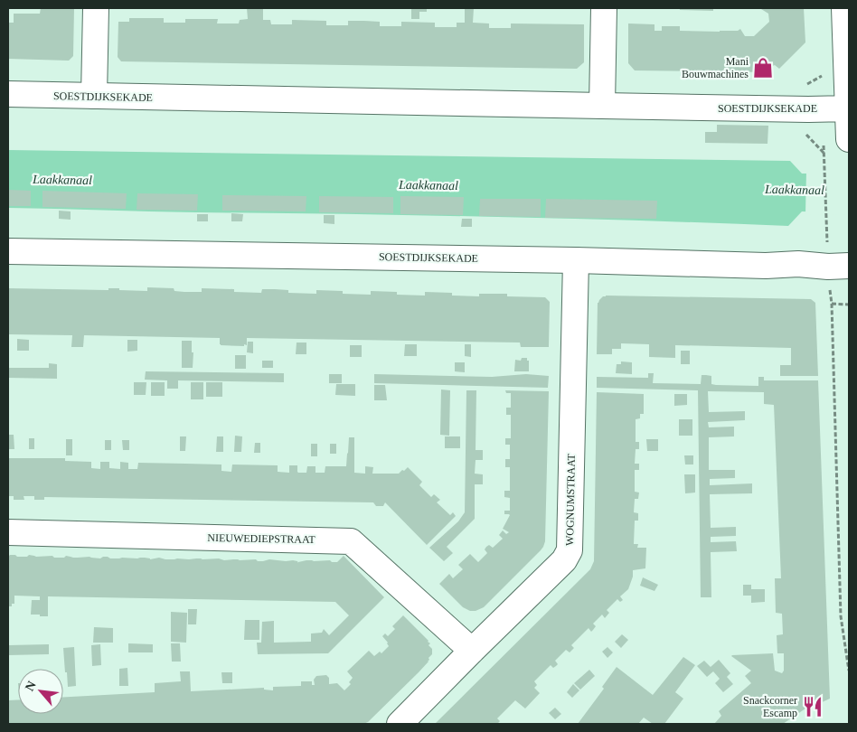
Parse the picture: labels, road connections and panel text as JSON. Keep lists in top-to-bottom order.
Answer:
{
  "streets": {
    "street": ["SOESTDIJKSEKADE", "WOGNUMSTRAAT", "NIEUWEDIEPSTRAAT"]
  },
  "crossings": [
    ["SOESTDIJKSEKADE", "WOGNUMSTRAAT"],
    ["WOGNUMSTRAAT", "NIEUWEDIEPSTRAAT"]
  ],
  "water": ["Laakkanaal"],
  "places": {
    "shop": ["Mani Bouwmachines"],
    "restaurant": ["Snackcorner Escamp"]
  },
  "north": "top left"
}
